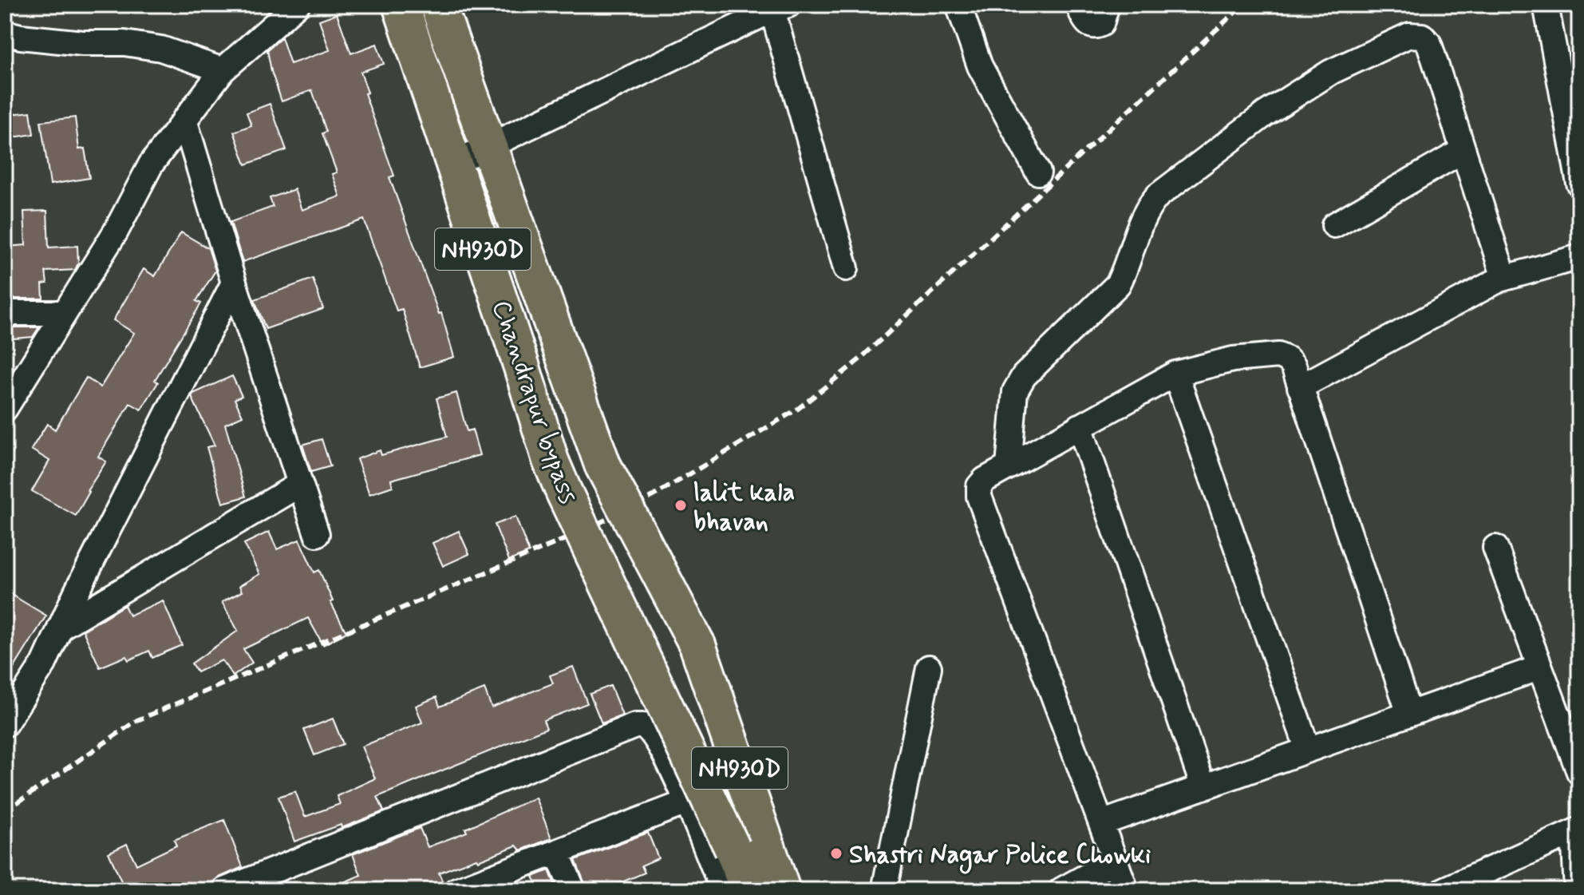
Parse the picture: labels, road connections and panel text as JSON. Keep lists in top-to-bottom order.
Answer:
{
  "streets": {
    "highway": ["NH930D", "Chandrapur bypass"]
  },
  "places": ["lalit kala bhavan", "Shastri Nagar Police Chowki"]
}
